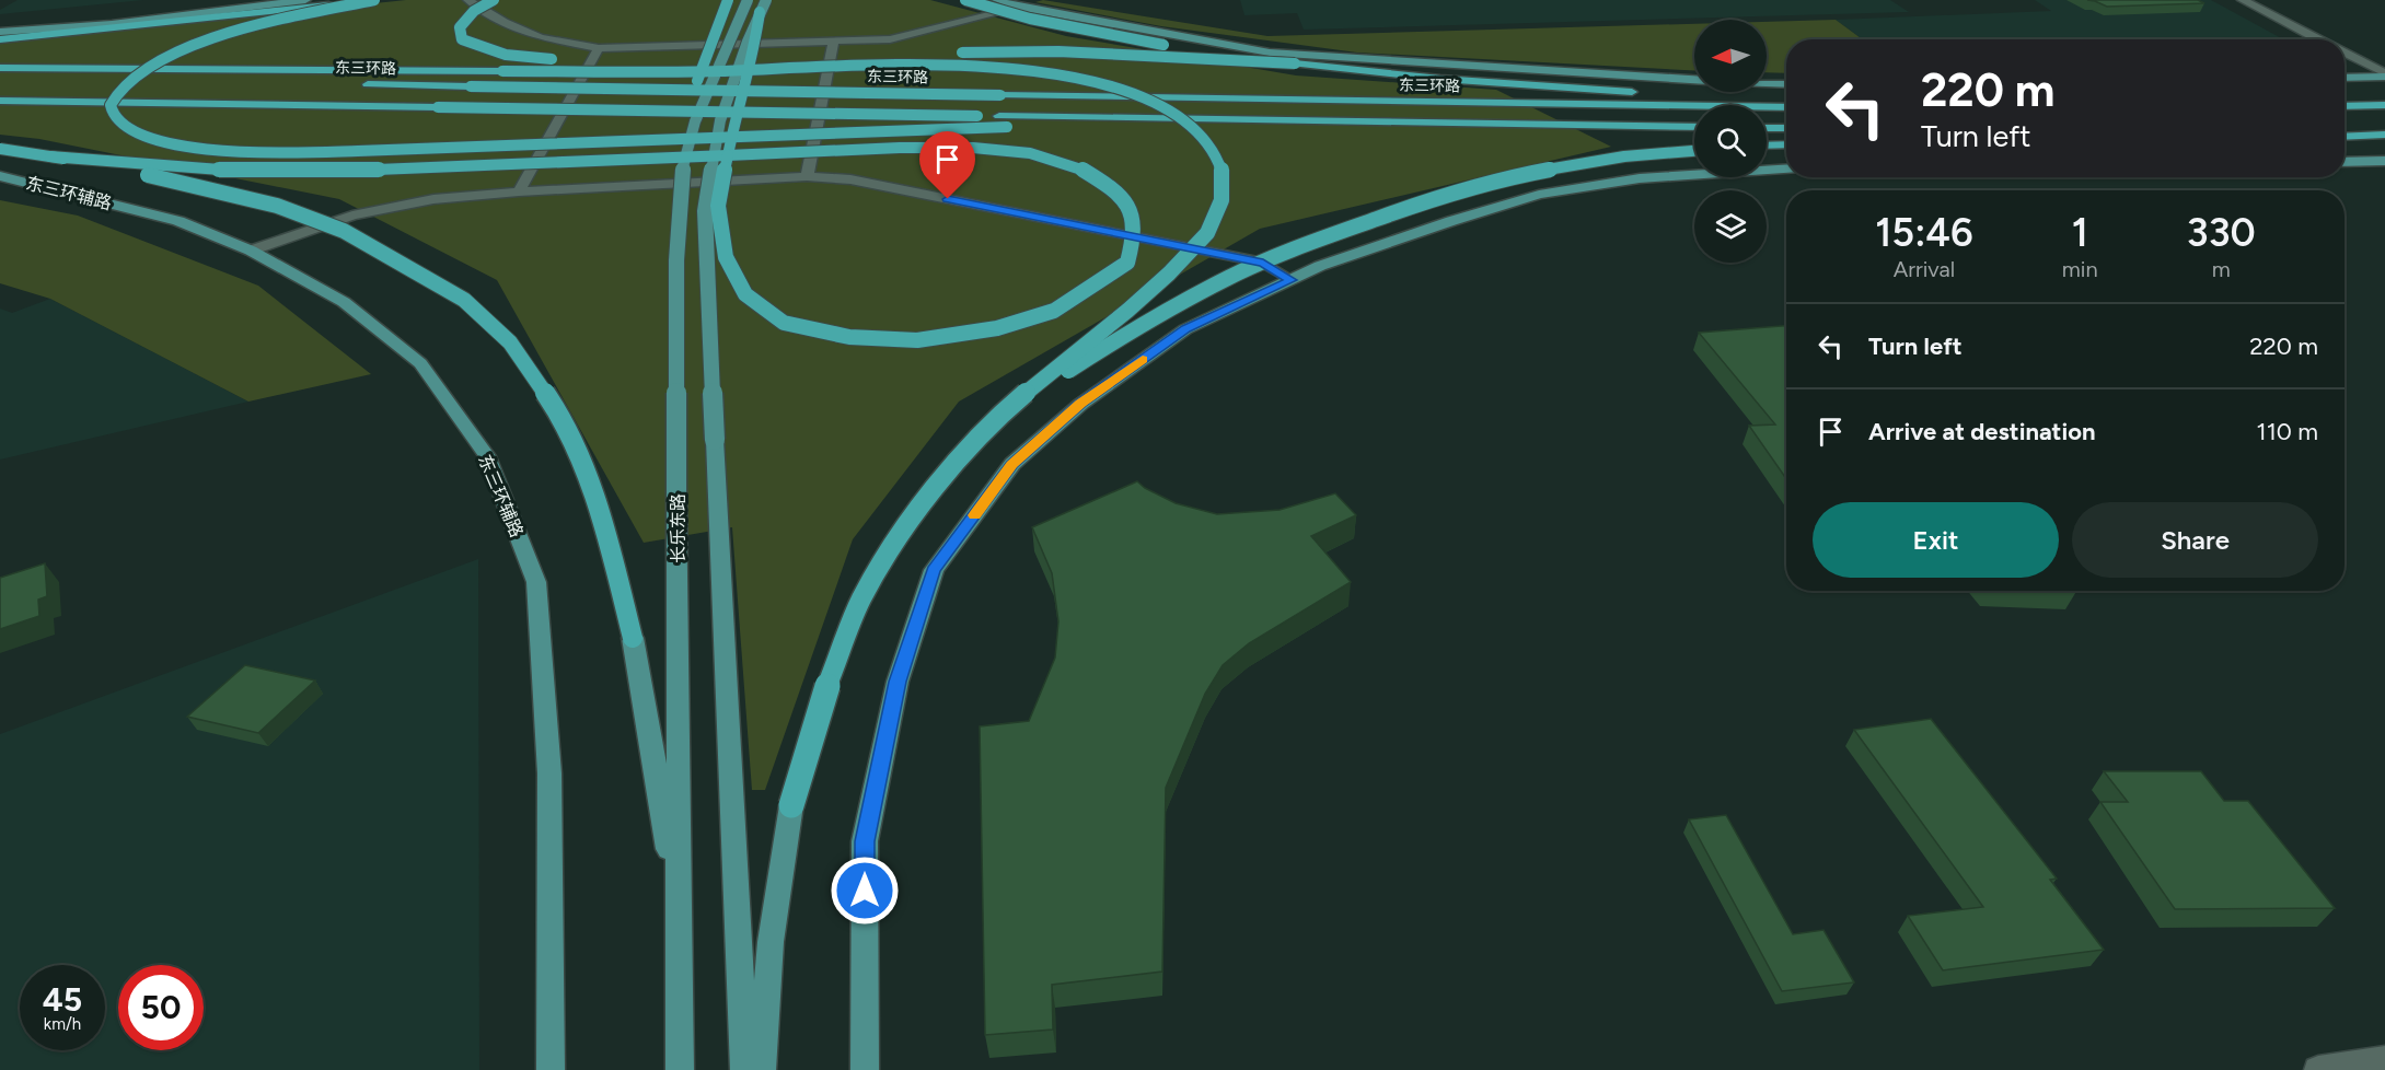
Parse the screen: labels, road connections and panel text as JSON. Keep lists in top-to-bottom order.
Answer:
{
  "streets": {
    "highway": ["东三环路"],
    "main road": ["东三环辅路", "长乐东路"]
  },
  "north": "left",
  "page": {
    "turn": ["220 m", "Turn left"],
    "eta": [
      "15:46",
      "Arrival",
      "1",
      "min",
      "330",
      "m"
    ],
    "list": [
      {
        "name": "Turn left",
        "value": "220 m"
      },
      {
        "name": "Arrive at destination",
        "value": "110 m"
      }
    ],
    "buttons": ["Exit", "Share"],
    "speed": "45 km/h",
    "limit": "50"
  }
}
